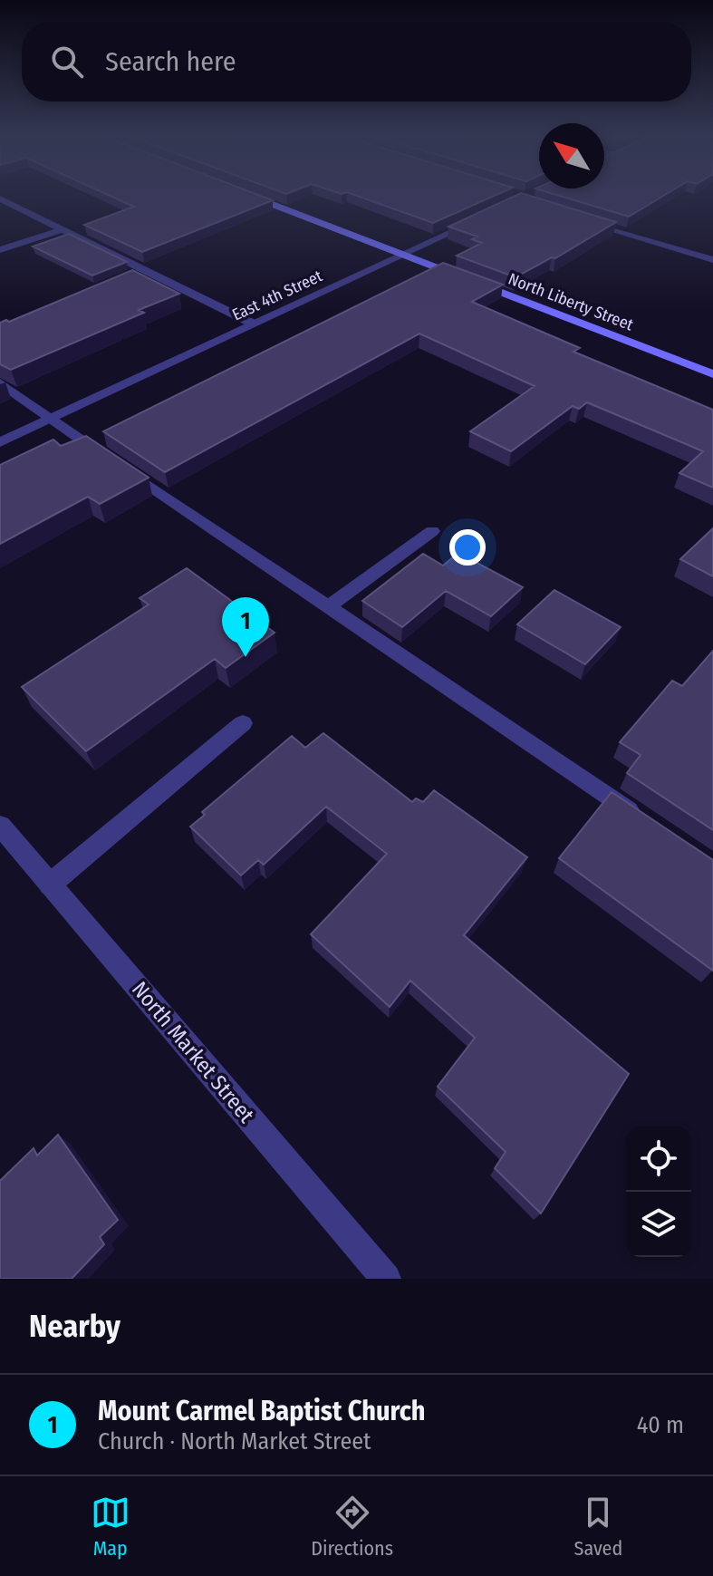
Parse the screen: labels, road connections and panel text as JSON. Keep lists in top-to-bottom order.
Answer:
{
  "streets": {
    "street": ["East 4th Street", "North Liberty Street", "North Market Street"]
  },
  "crossings": [
    ["East 4th Street", "North Liberty Street"]
  ],
  "north": "top left",
  "page": {
    "search": "Search here",
    "pins": "1",
    "heading": "Nearby",
    "list": [
      {
        "mark": "1",
        "name": "Mount Carmel Baptist Church",
        "note": "Church · North Market Street",
        "value": "40 m"
      }
    ],
    "nav": ["Map", "Directions", "Saved"]
  }
}
